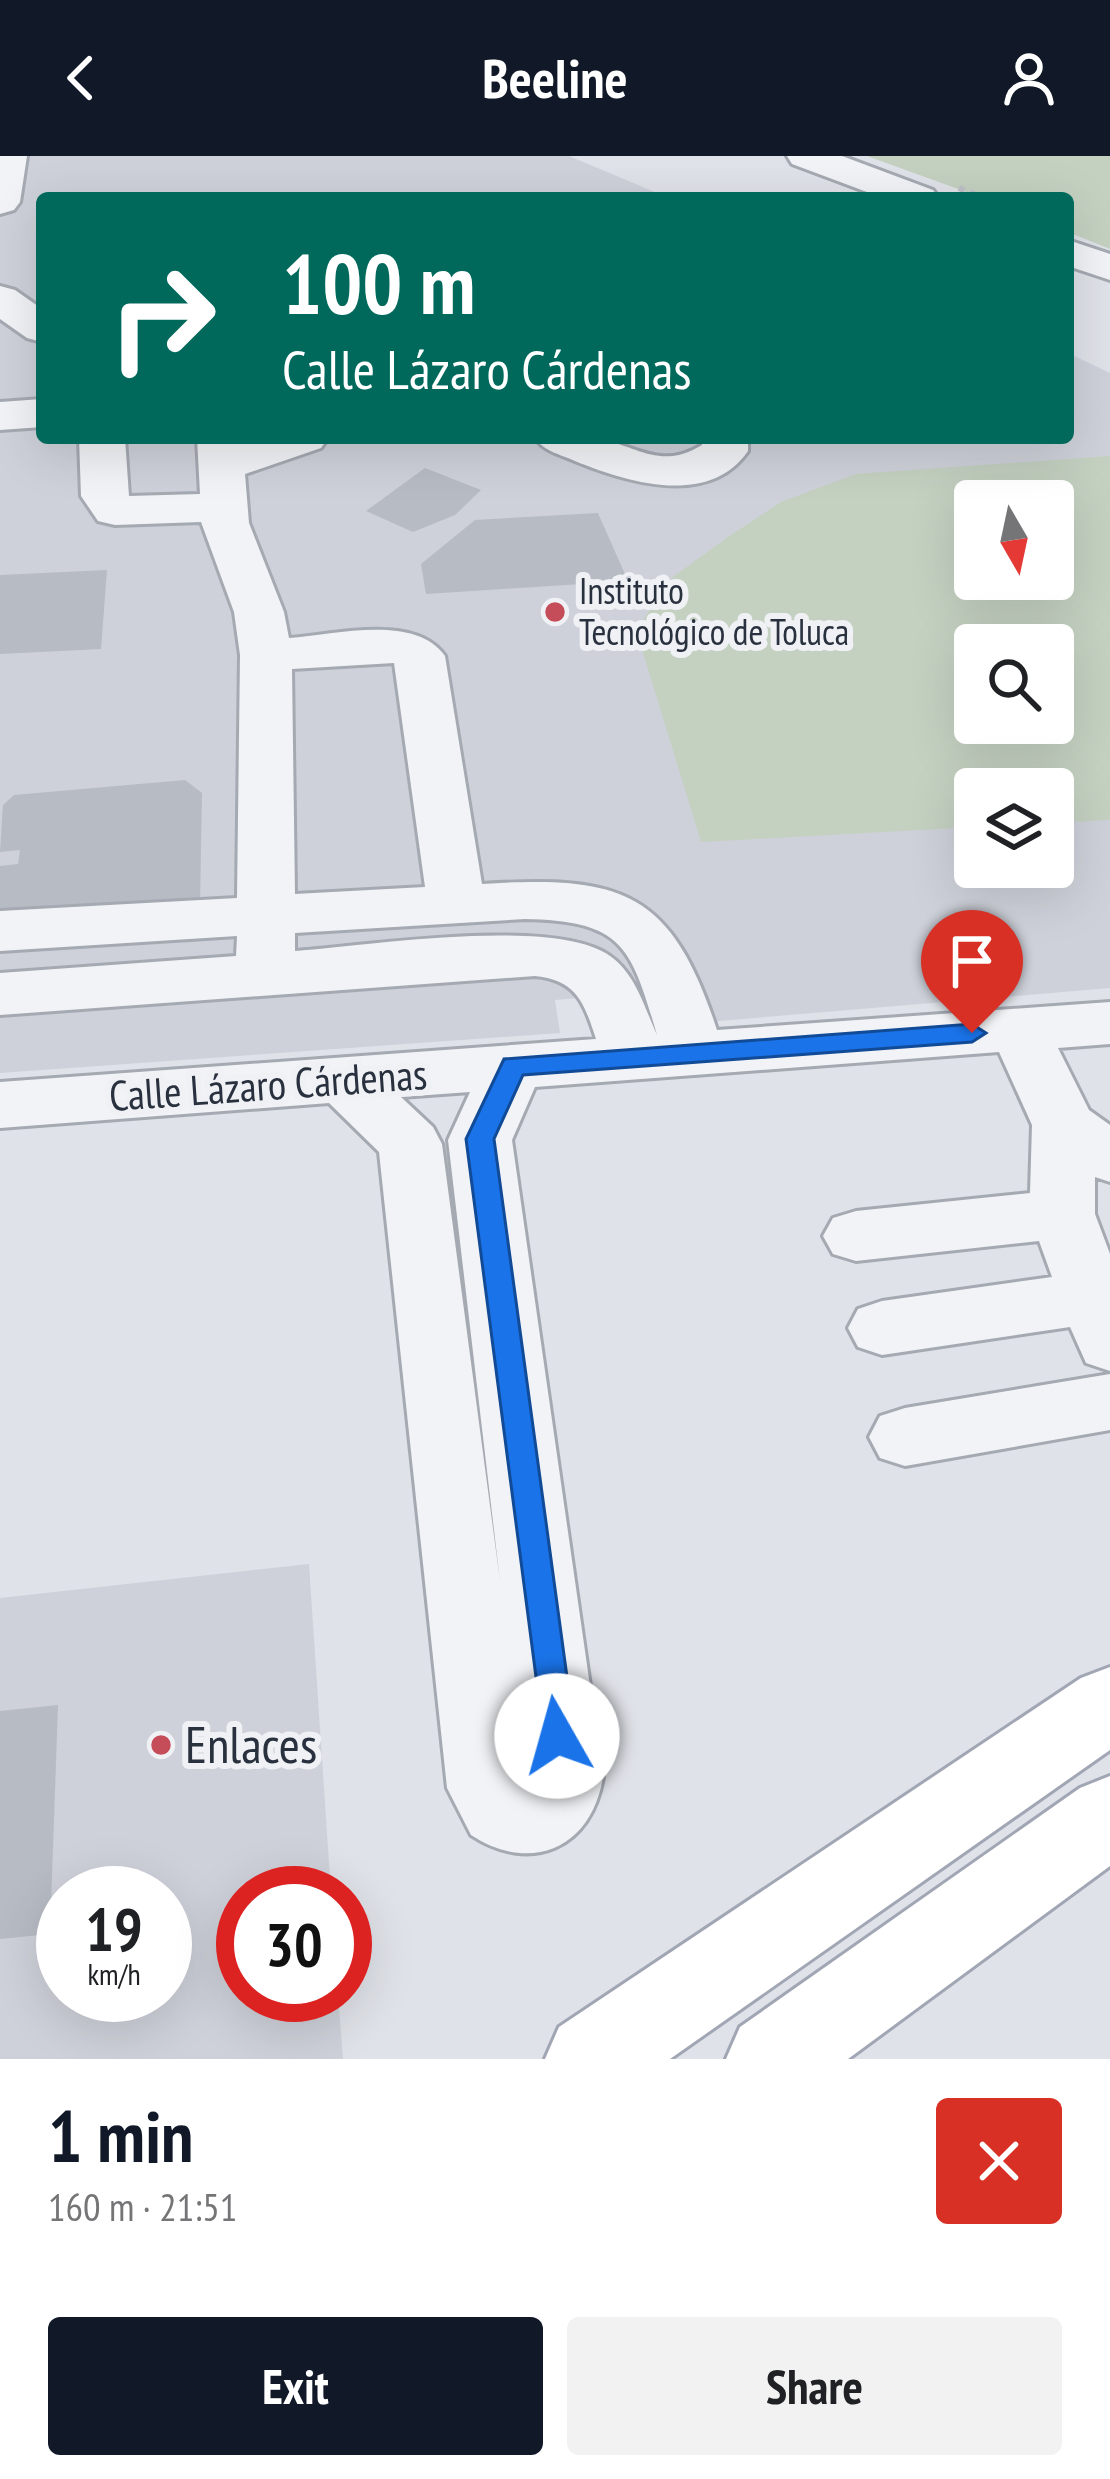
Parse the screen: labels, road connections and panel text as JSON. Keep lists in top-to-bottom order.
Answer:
{
  "streets": {
    "street": ["Calle Lázaro Cárdenas"]
  },
  "places": ["Instituto Tecnológico de Toluca", "Enlaces"],
  "north": "bottom",
  "page": {
    "header": "Beeline",
    "turn": ["100 m", "Calle Lázaro Cárdenas"],
    "speed": "19 km/h",
    "limit": "30",
    "heading": ["1 min", "160 m · 21:51"],
    "buttons": ["Exit", "Share"]
  }
}
